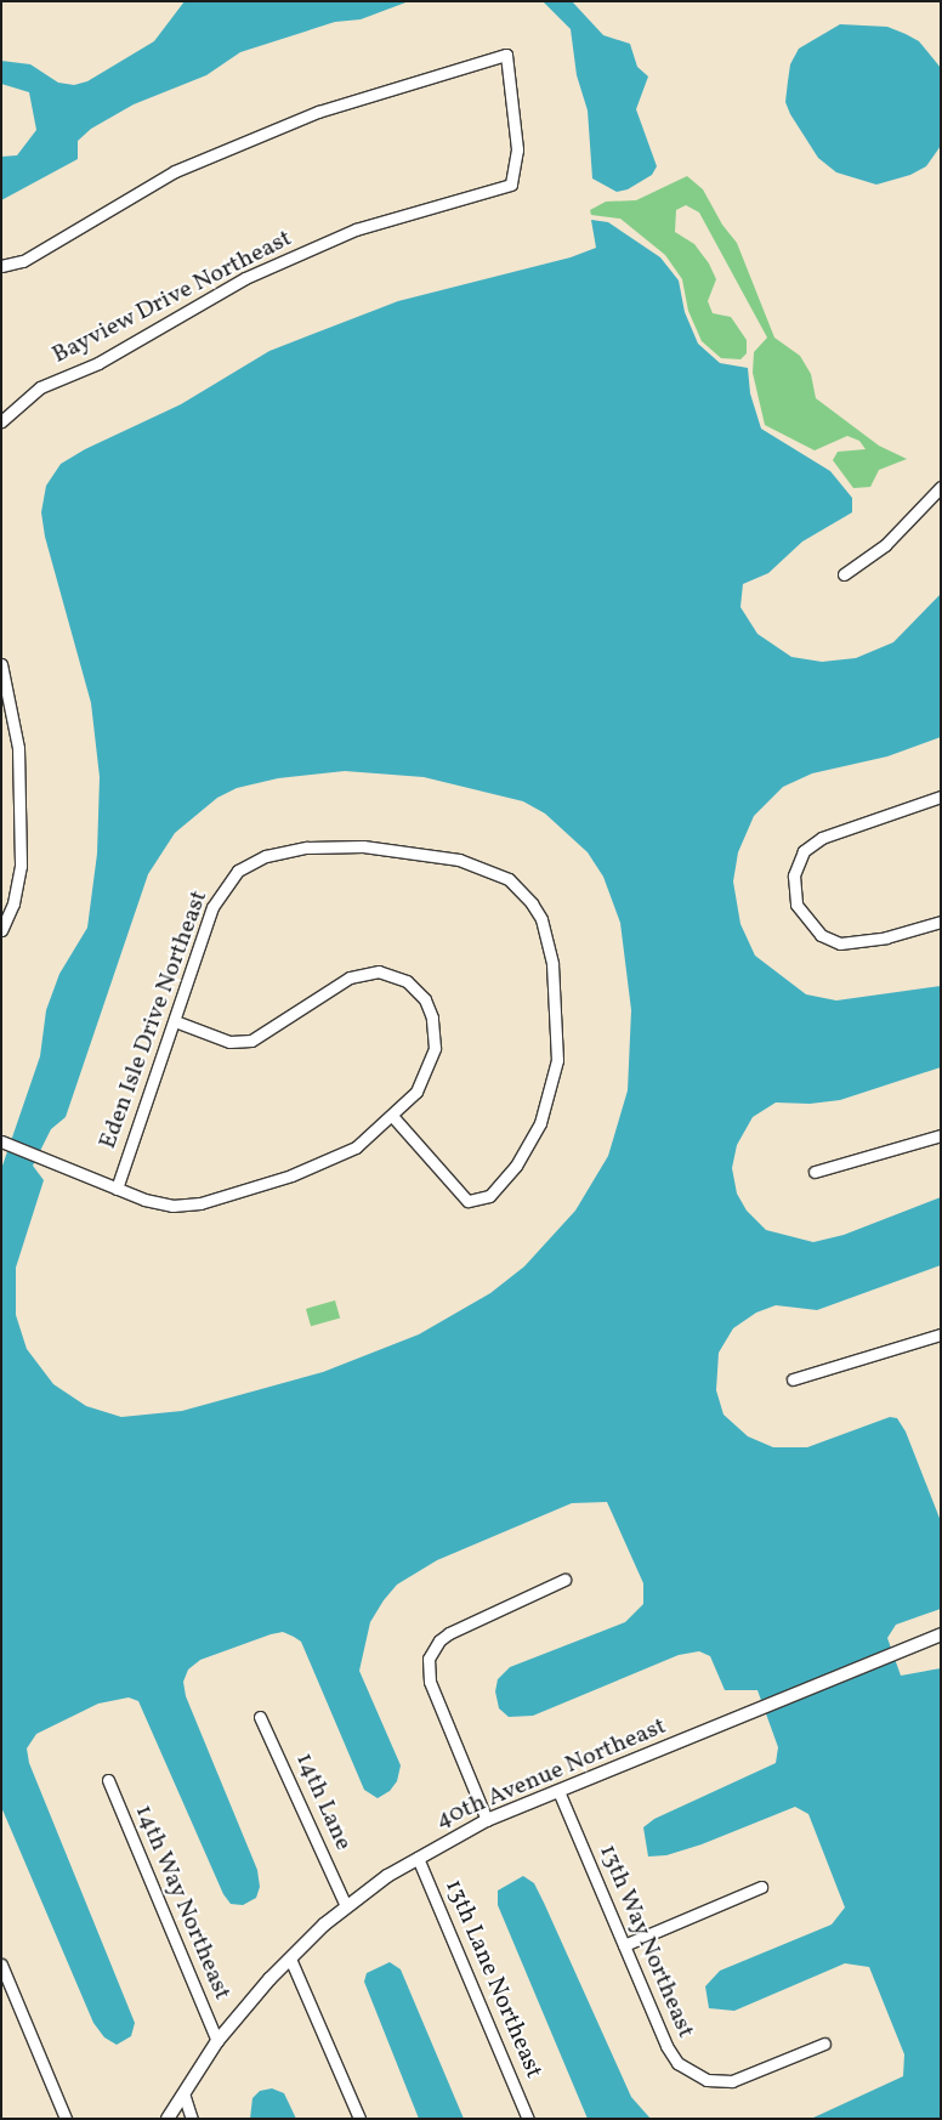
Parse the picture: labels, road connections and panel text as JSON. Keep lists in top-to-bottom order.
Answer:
{
  "streets": {
    "street": [
      "Bayview Drive Northeast",
      "Eden Isle Drive Northeast",
      "40th Avenue Northeast",
      "14th Lane",
      "14th Way Northeast",
      "13th Way Northeast",
      "13th Lane Northeast"
    ]
  },
  "crossings": [
    ["40th Avenue Northeast", "14th Lane"],
    ["40th Avenue Northeast", "14th Way Northeast"],
    ["40th Avenue Northeast", "13th Way Northeast"],
    ["40th Avenue Northeast", "13th Lane Northeast"]
  ]
}
